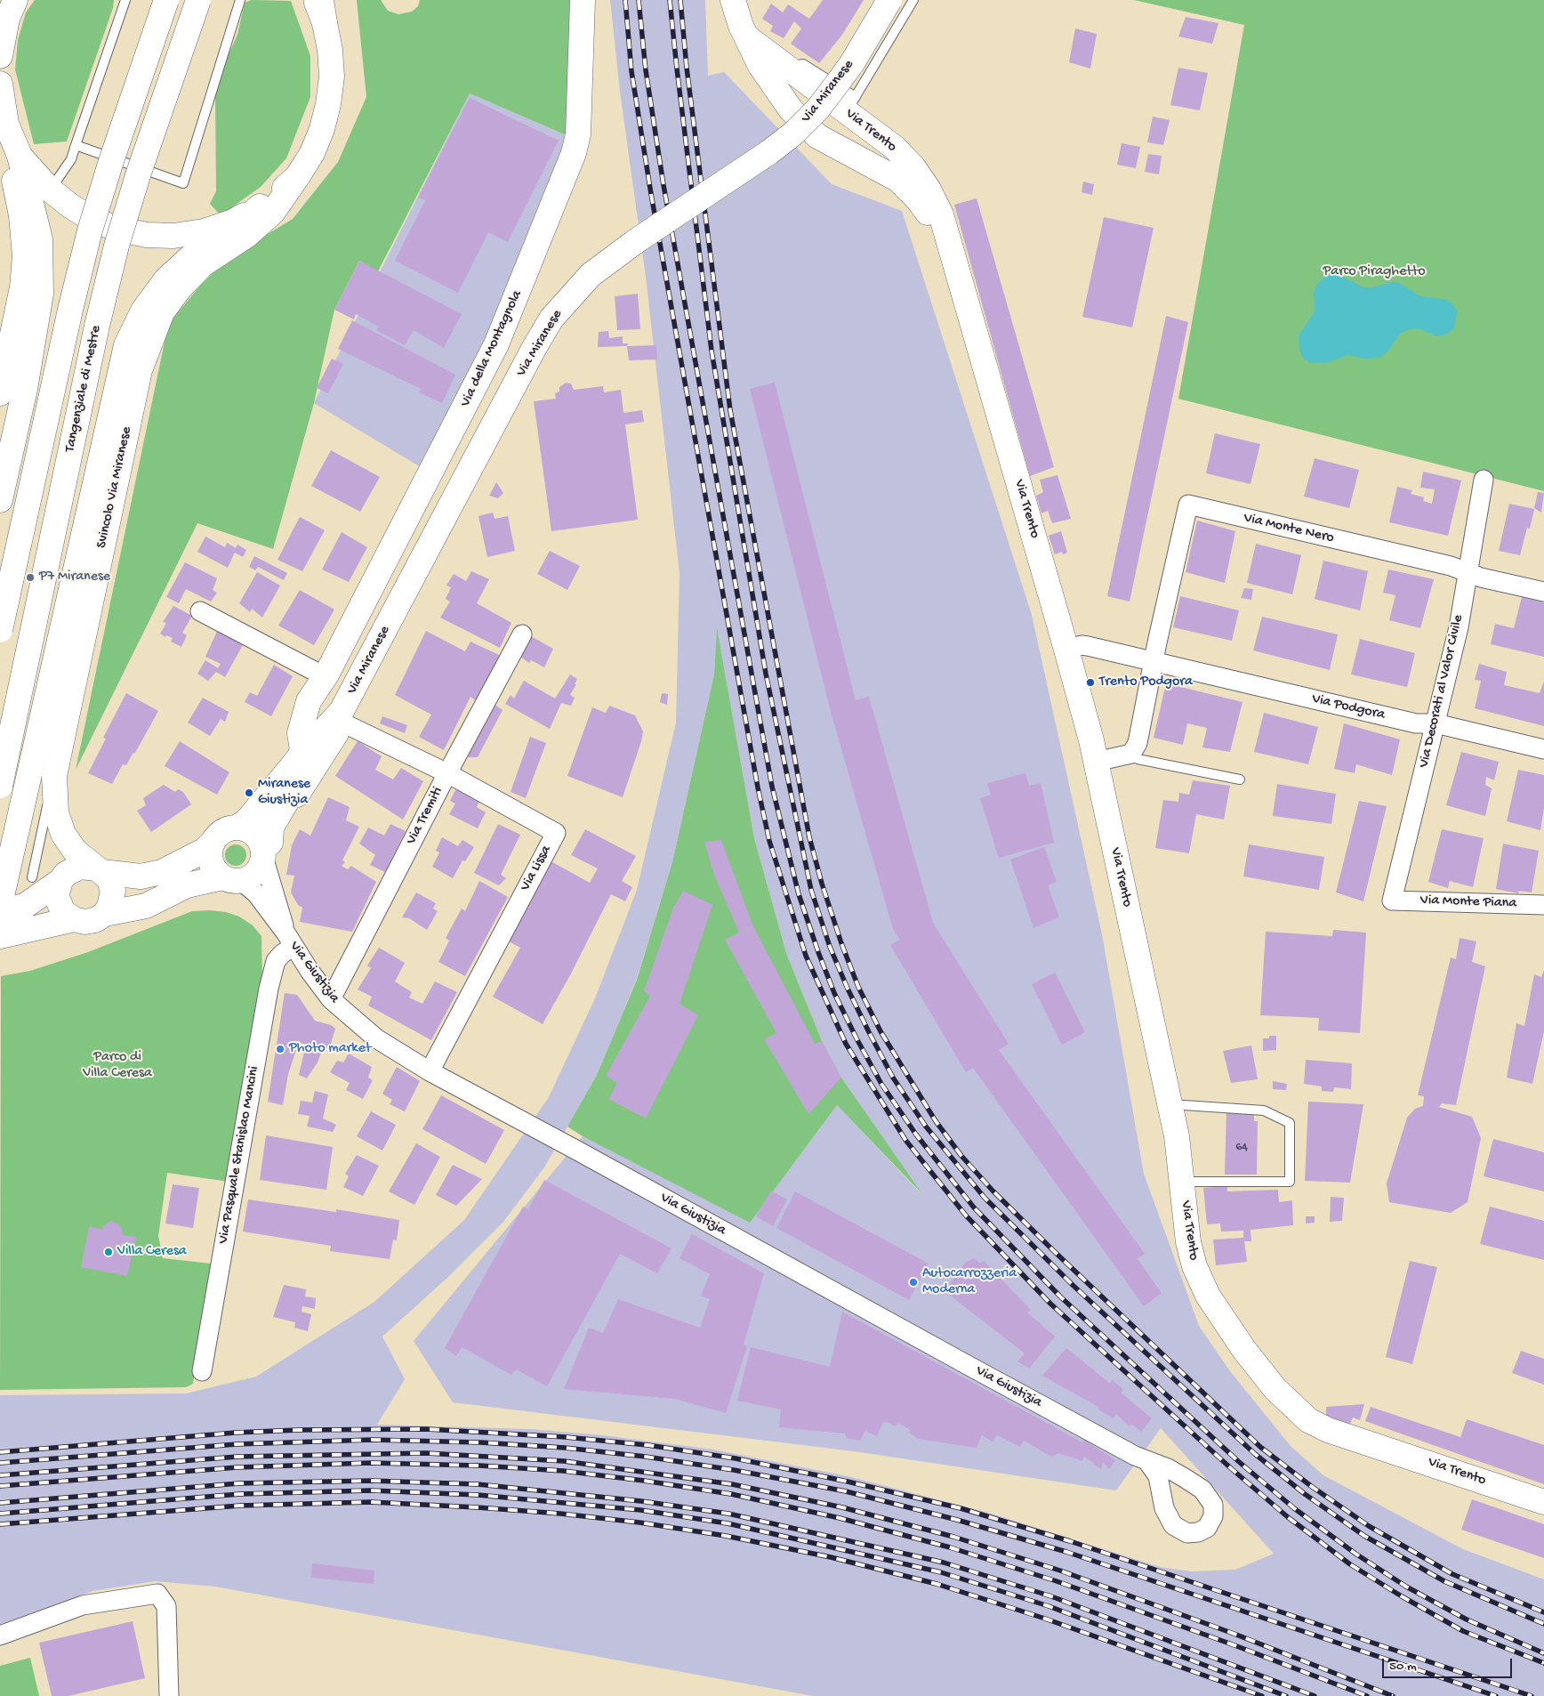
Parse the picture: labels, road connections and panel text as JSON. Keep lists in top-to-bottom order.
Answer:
{
  "streets": {
    "main road": [
      "Via Miranese",
      "Via Trento",
      "Via della Montagnola",
      "Tangenziale di Mestre",
      "Svincolo Via Miranese"
    ],
    "street": [
      "Via Monte Nero",
      "Via Decorati al Valor Civile",
      "Via Podgora",
      "Via Tremiti",
      "Via Lissa",
      "Via Monte Piana",
      "Via Giustizia",
      "Via Pasquale Stanislao Mancini"
    ]
  },
  "crossings": [
    ["Via Miranese", "Via Lissa"],
    ["Via Miranese", "Via Giustizia"],
    ["Via Trento", "Via Podgora"],
    ["Via Monte Nero", "Via Decorati al Valor Civile"],
    ["Via Monte Nero", "Via Podgora"],
    ["Via Decorati al Valor Civile", "Via Podgora"],
    ["Via Decorati al Valor Civile", "Via Monte Piana"],
    ["Via Tremiti", "Via Lissa"],
    ["Via Tremiti", "Via Giustizia"],
    ["Via Lissa", "Via Giustizia"],
    ["Via Giustizia", "Via Pasquale Stanislao Mancini"]
  ],
  "parks": ["Parco Piraghetto", "Parco di Villa Ceresa"],
  "places": [
    "P7 Miranese",
    "Trento Podgora",
    "Miranese Giustizia",
    "Photo market",
    "Villa Ceresa",
    "Autocarrozzeria Moderna"
  ],
  "house_numbers": ["64"],
  "scale_bar": "50 m"
}
